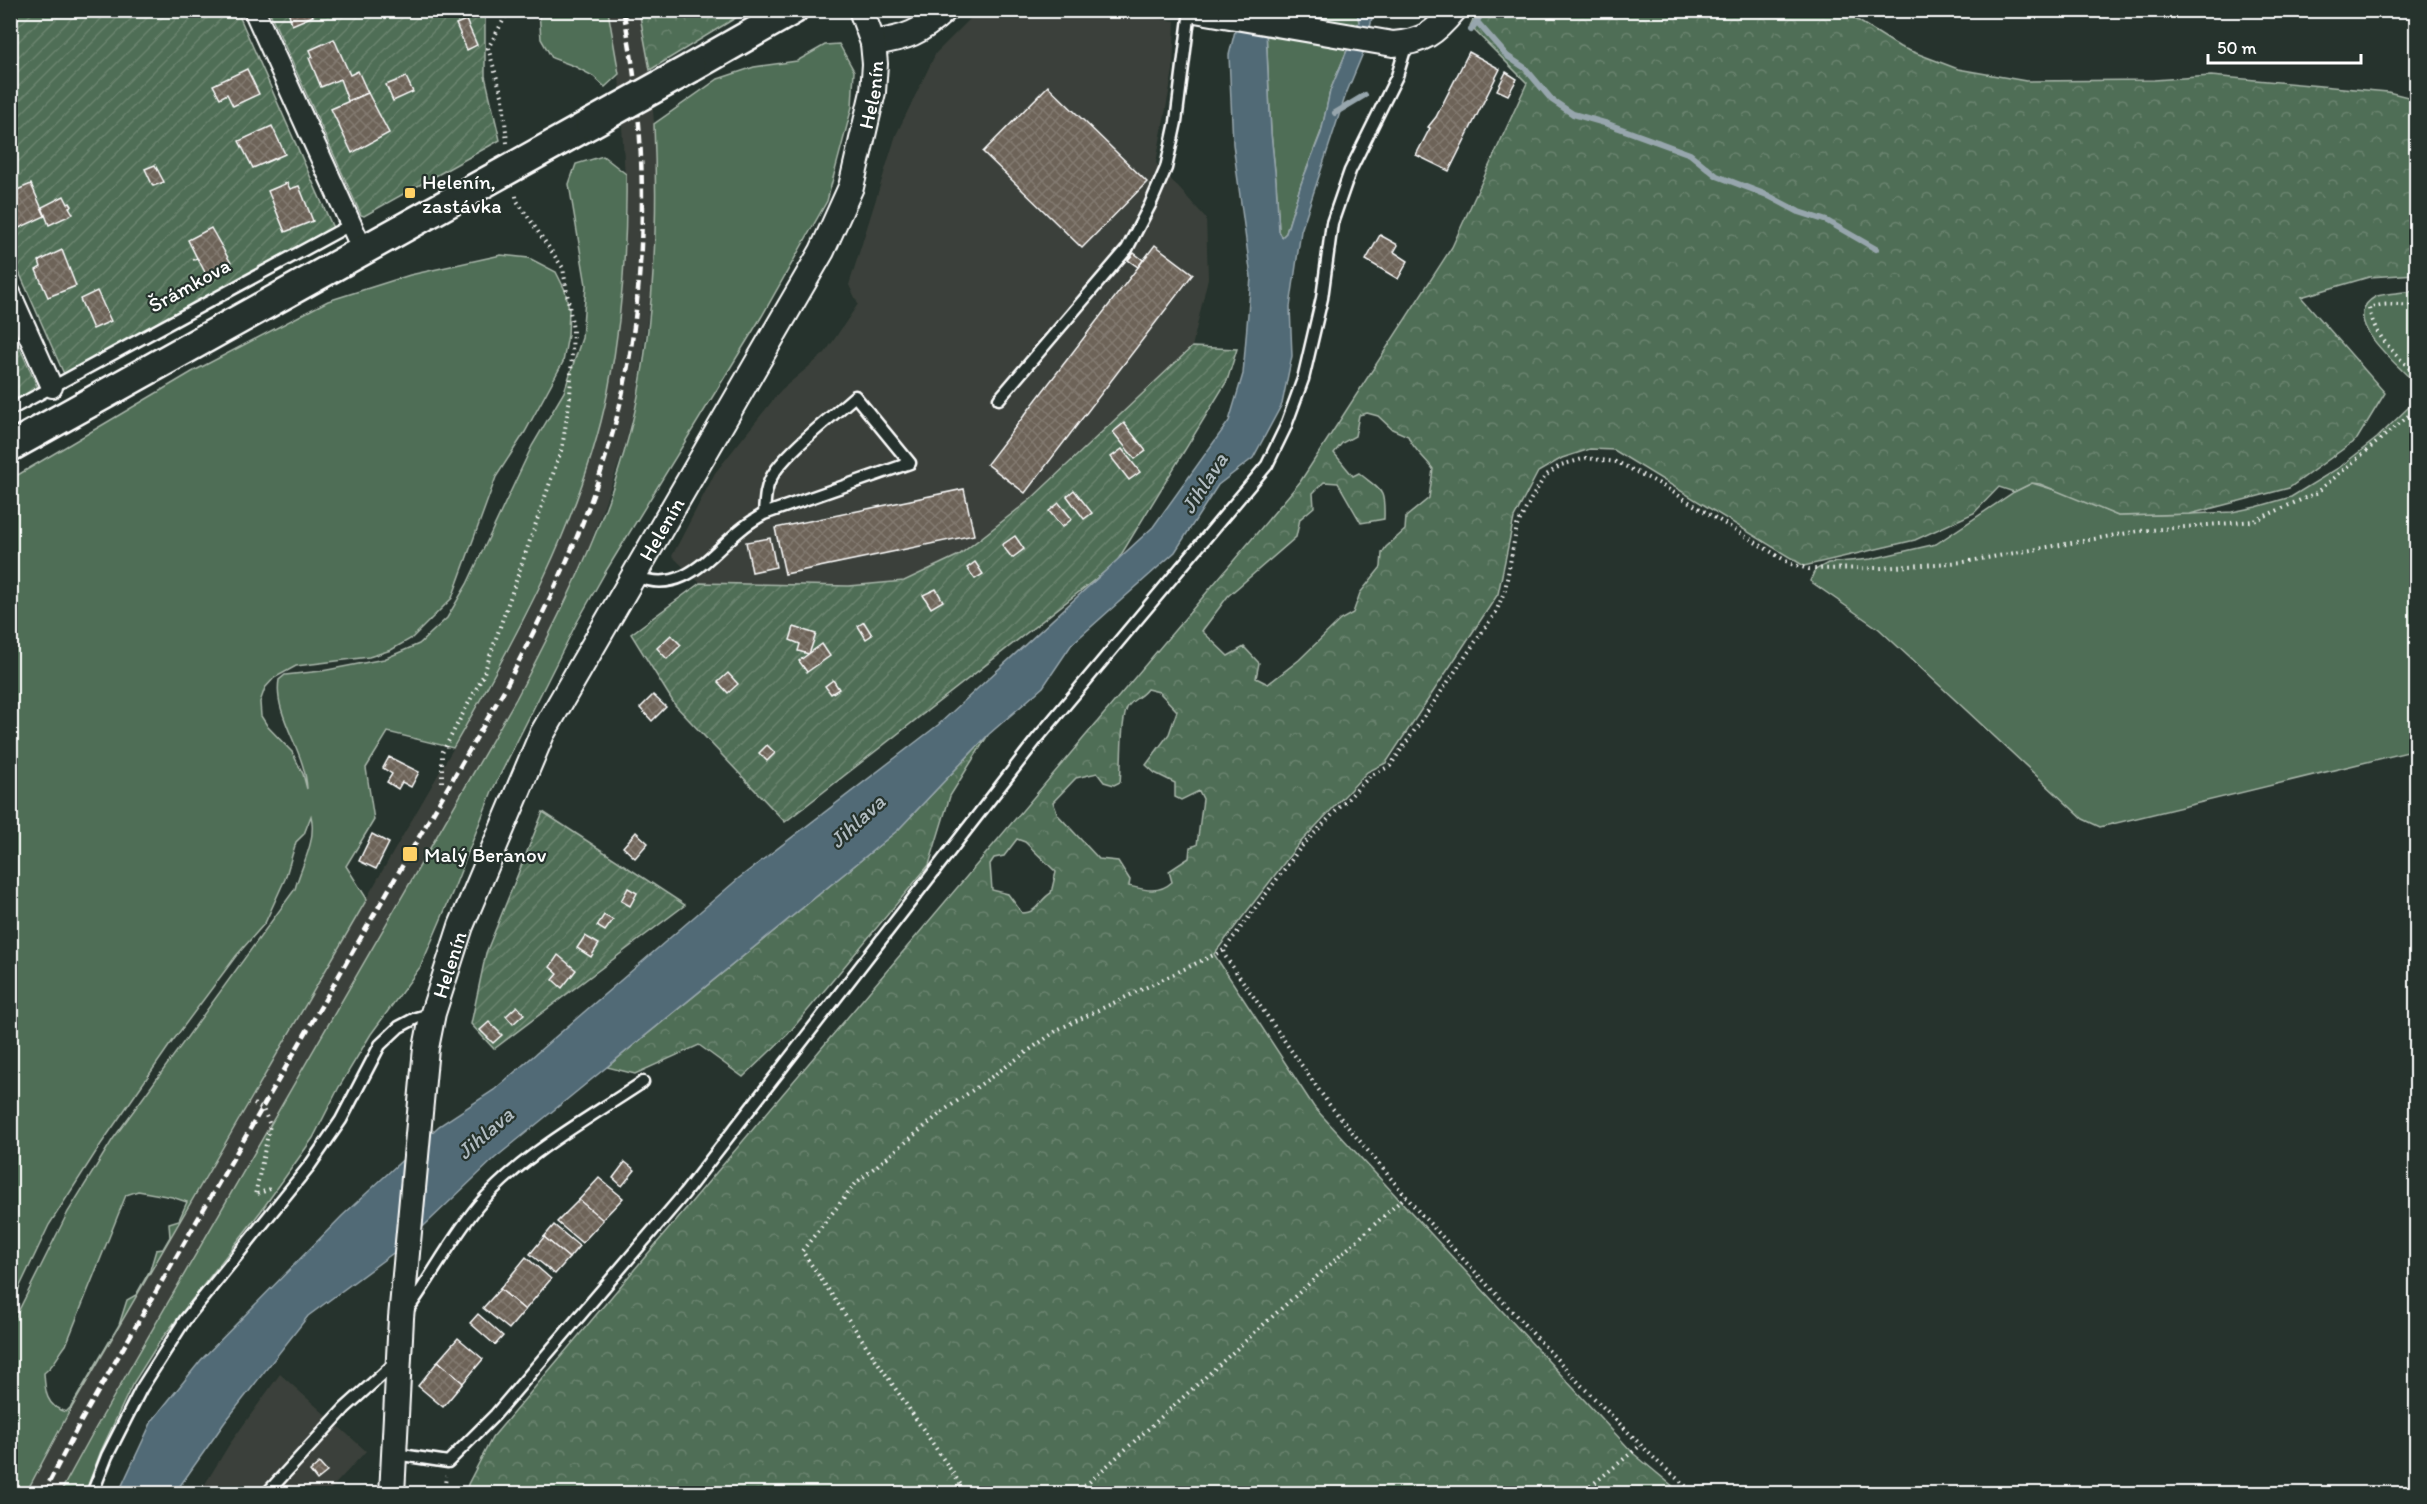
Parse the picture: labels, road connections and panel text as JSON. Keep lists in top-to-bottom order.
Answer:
{
  "streets": {
    "street": ["Helenín"],
    "lane": ["Šrámkova"]
  },
  "water": ["Jihlava"],
  "places": {
    "transit": ["Helenín, zastávka", "Malý Beranov"]
  },
  "scale_bar": "50 m"
}
